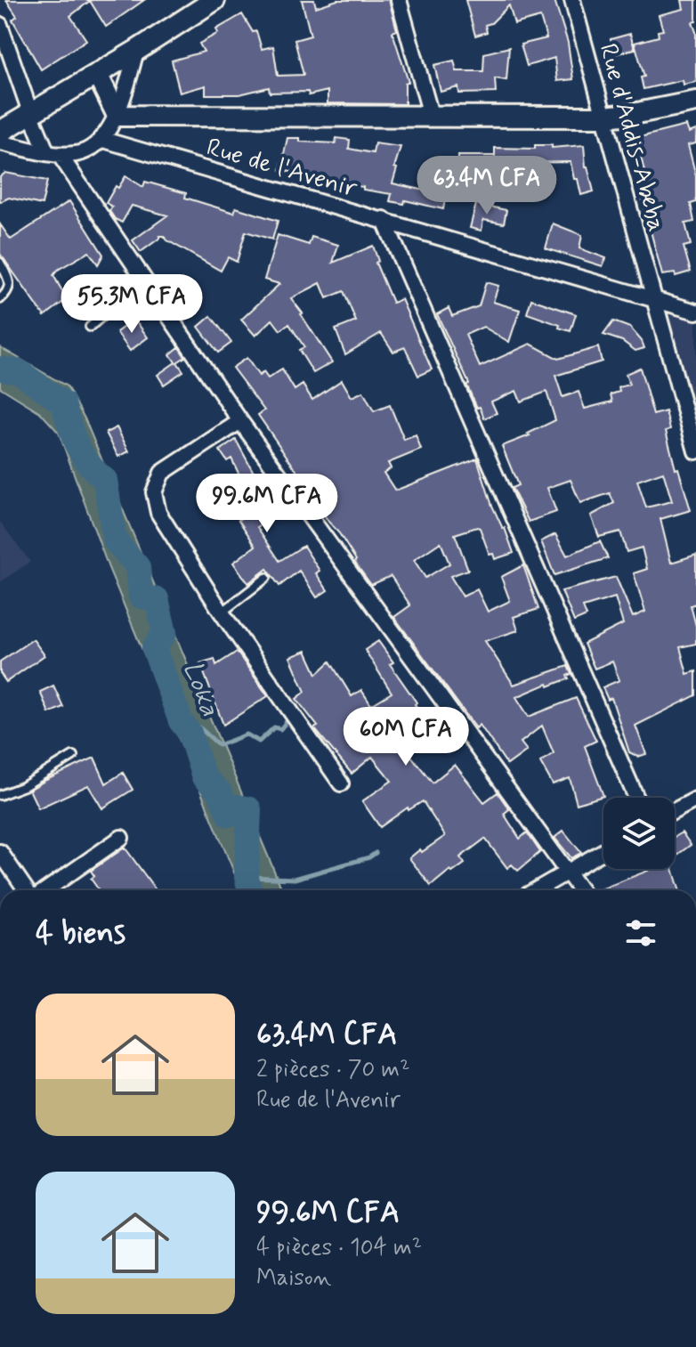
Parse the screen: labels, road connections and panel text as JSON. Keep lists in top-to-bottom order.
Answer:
{
  "streets": {
    "street": ["Rue d'Addis-Abeba", "Rue de l'Avenir"]
  },
  "crossings": [
    ["Rue d'Addis-Abeba", "Rue de l'Avenir"]
  ],
  "water": ["Loka"],
  "page": {
    "price": [
      "63.4M CFA",
      "55.3M CFA",
      "99.6M CFA",
      "60M CFA"
    ],
    "heading": "4 biens",
    "list": [
      {
        "name": "63.4M CFA",
        "note": "2 pièces · 70 m² · Rue de l'Avenir"
      },
      {
        "name": "99.6M CFA",
        "note": "4 pièces · 104 m² · Maison"
      }
    ]
  }
}
